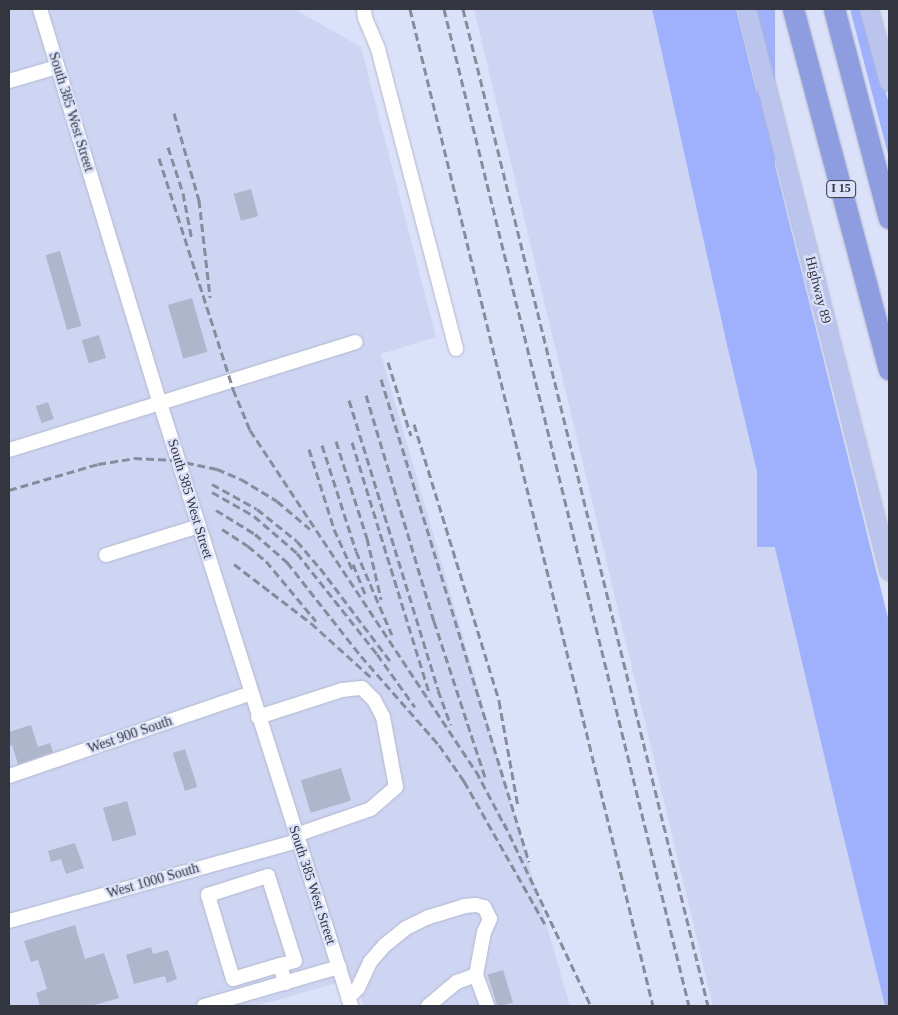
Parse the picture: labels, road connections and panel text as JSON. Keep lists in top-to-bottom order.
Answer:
{
  "streets": {
    "highway": ["I 15"],
    "main road": ["Highway 89"],
    "street": ["South 385 West Street", "West 900 South", "West 1000 South"]
  },
  "crossings": [
    ["South 385 West Street", "West 900 South"],
    ["South 385 West Street", "West 1000 South"]
  ]
}
